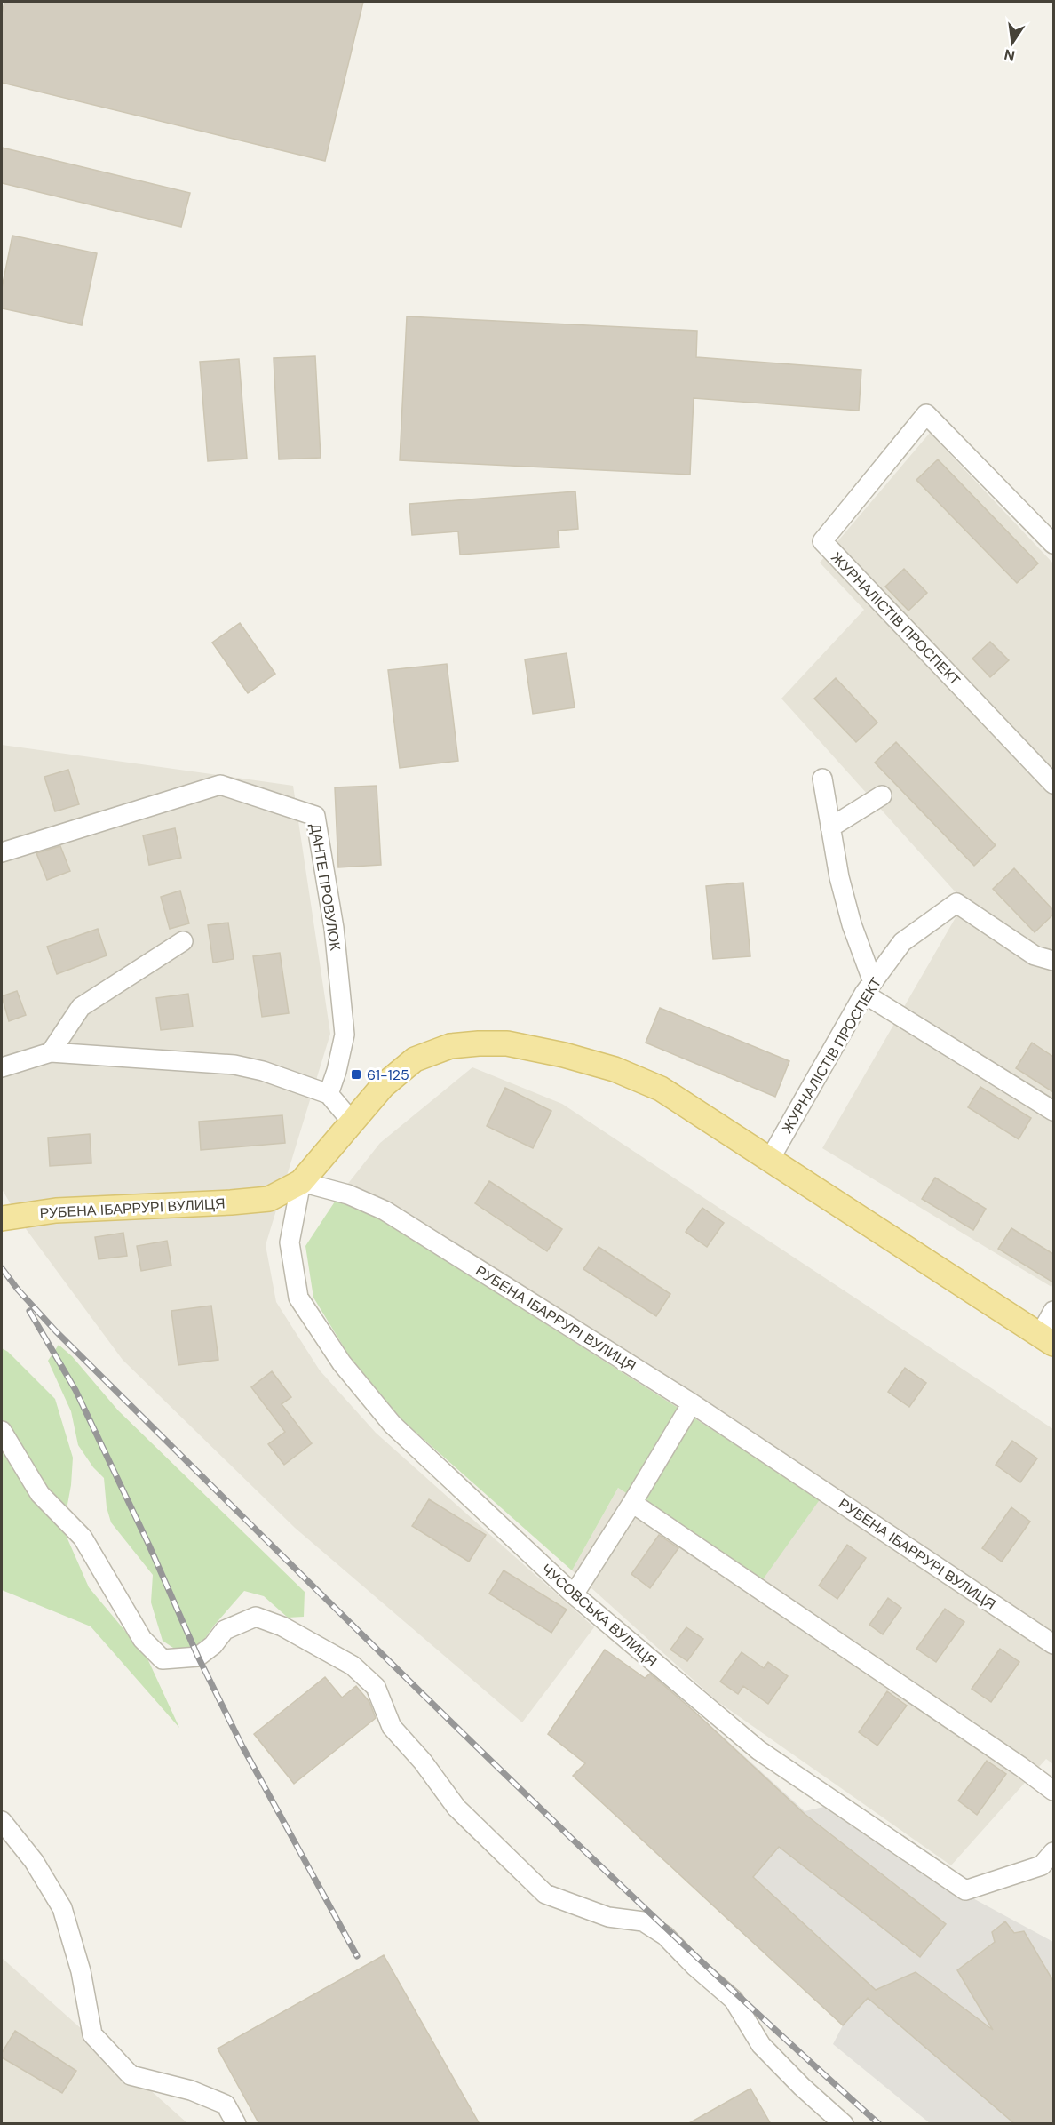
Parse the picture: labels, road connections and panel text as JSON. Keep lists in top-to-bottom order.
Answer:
{
  "streets": {
    "main road": ["РУБЕНА ІБАРРУРІ ВУЛИЦЯ"],
    "street": ["ЖУРНАЛІСТІВ ПРОСПЕКТ", "ДАНТЕ ПРОВУЛОК", "ЧУСОВСЬКА ВУЛИЦЯ"]
  },
  "crossings": [
    ["РУБЕНА ІБАРРУРІ ВУЛИЦЯ", "ЧУСОВСЬКА ВУЛИЦЯ"]
  ],
  "places": {
    "transit": ["61-125"]
  },
  "north": "bottom"
}
